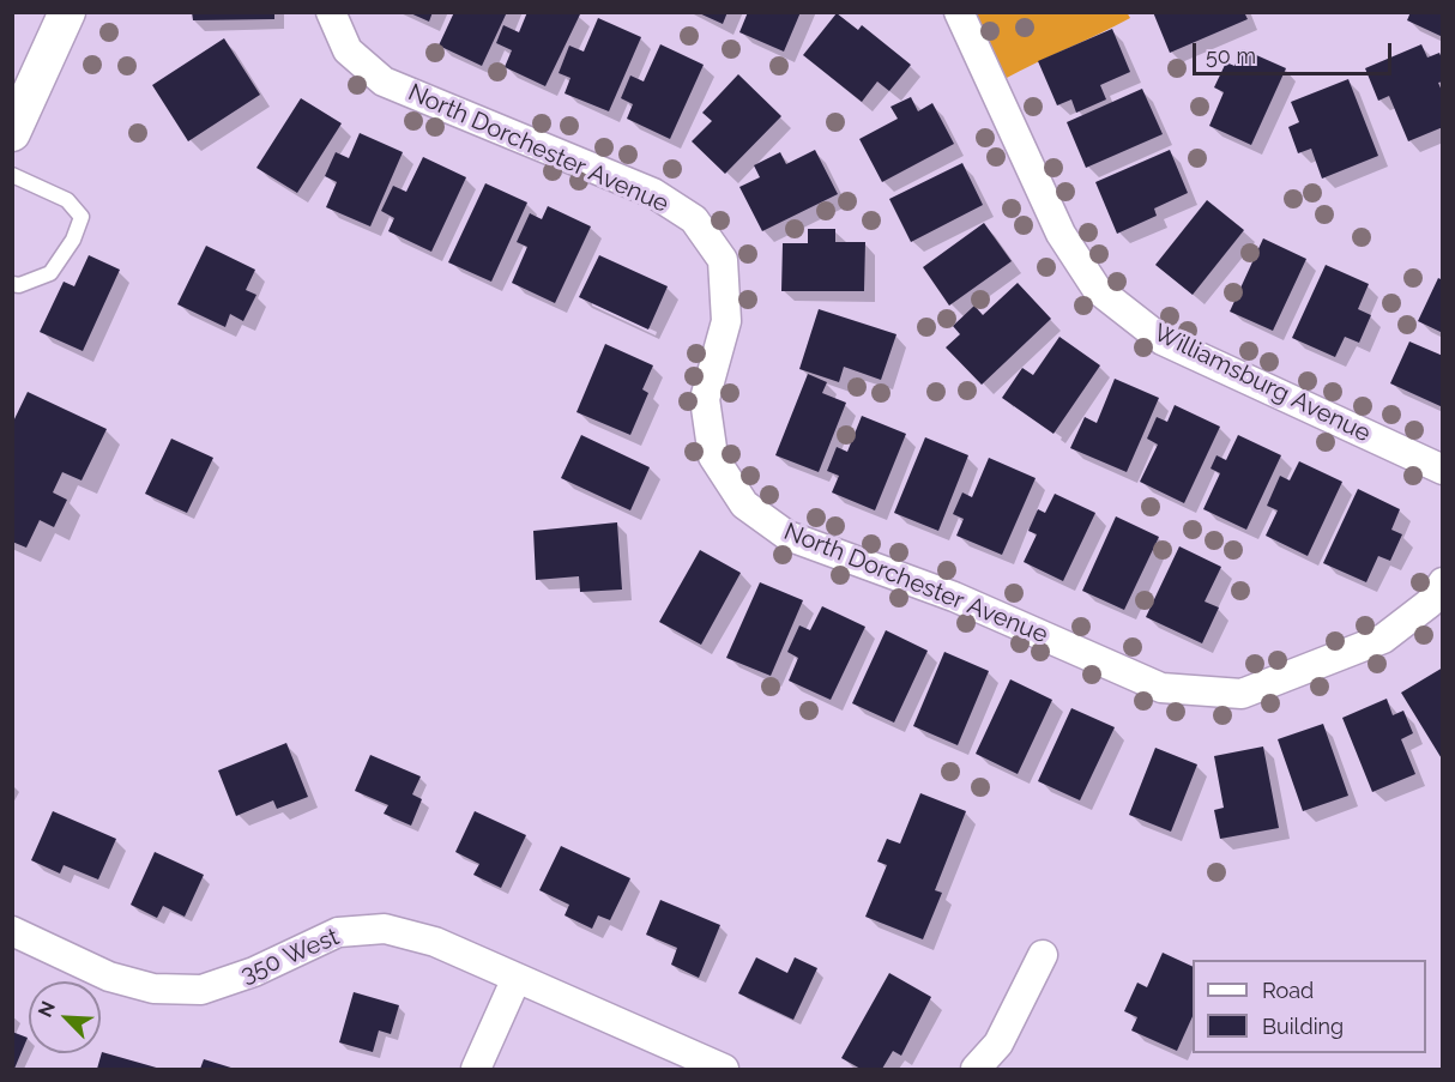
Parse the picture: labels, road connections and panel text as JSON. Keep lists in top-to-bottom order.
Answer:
{
  "streets": {
    "street": ["North Dorchester Avenue", "Williamsburg Avenue", "350 West"]
  },
  "legend": ["Road", "Building"],
  "scale_bar": "50 m",
  "north": "top left"
}
